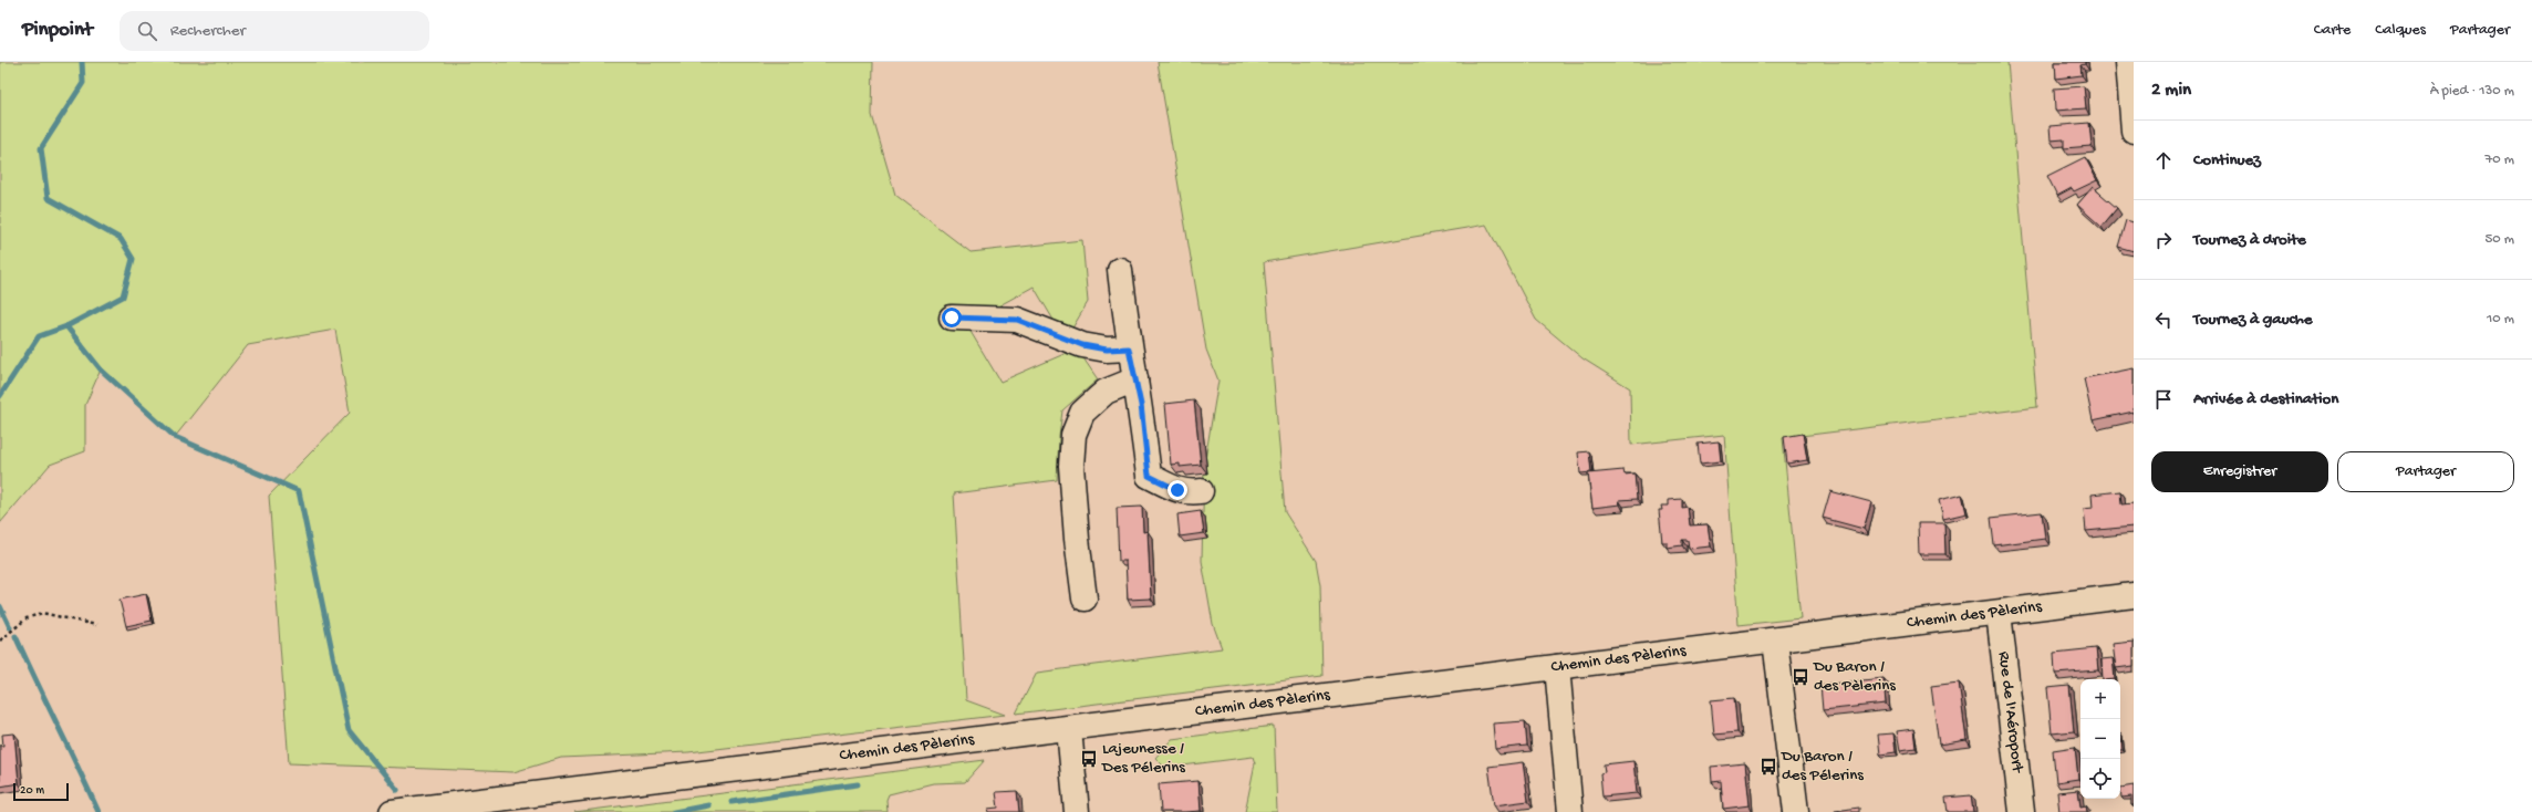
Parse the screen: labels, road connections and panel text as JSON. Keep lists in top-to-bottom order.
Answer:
{
  "streets": {
    "street": ["Chemin des Pèlerins", "Rue de l'Aéroport"]
  },
  "crossings": [
    ["Chemin des Pèlerins", "Rue de l'Aéroport"]
  ],
  "places": {
    "bus stop": ["Du Baron / des Pèlerins", "Lajeunesse / Des Pélerins", "Du Baron / des Pélerins"]
  },
  "scale_bar": "20 m",
  "page": {
    "header": "Pinpoint",
    "search": "Rechercher",
    "nav": ["Carte", "Calques", "Partager"],
    "heading": ["2 min", "À pied · 130 m"],
    "list": [
      ["Continuez", "70 m"],
      ["Tournez à droite", "50 m"],
      ["Tournez à gauche", "10 m"],
      "Arrivée à destination"
    ],
    "buttons": ["Enregistrer", "Partager"],
    "map_buttons": ["+", "−"],
    "scale": "20 m"
  }
}
